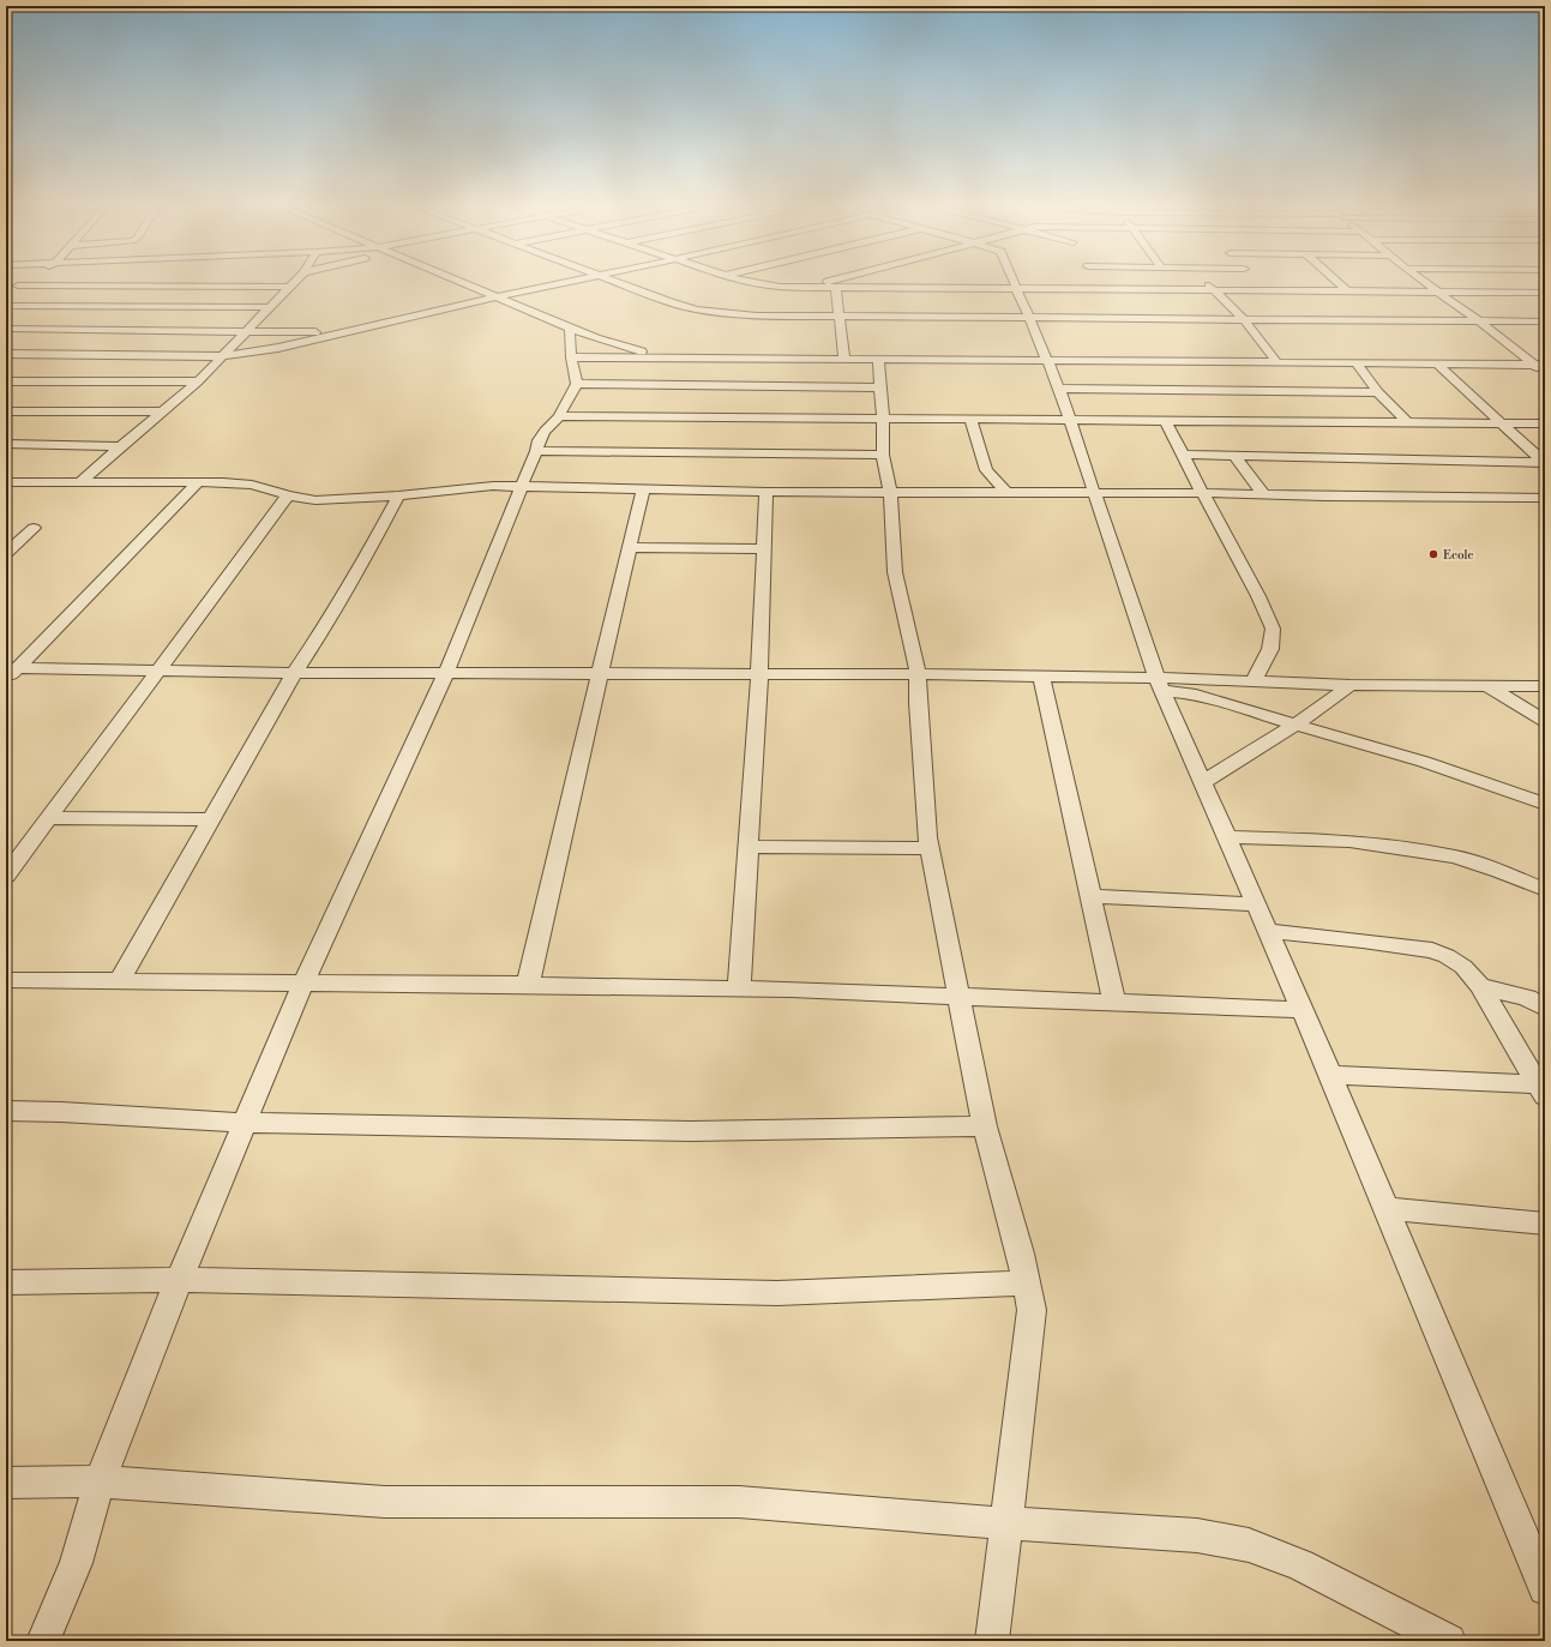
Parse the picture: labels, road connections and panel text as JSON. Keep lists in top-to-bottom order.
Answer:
{
  "places": ["Ecole"]
}
